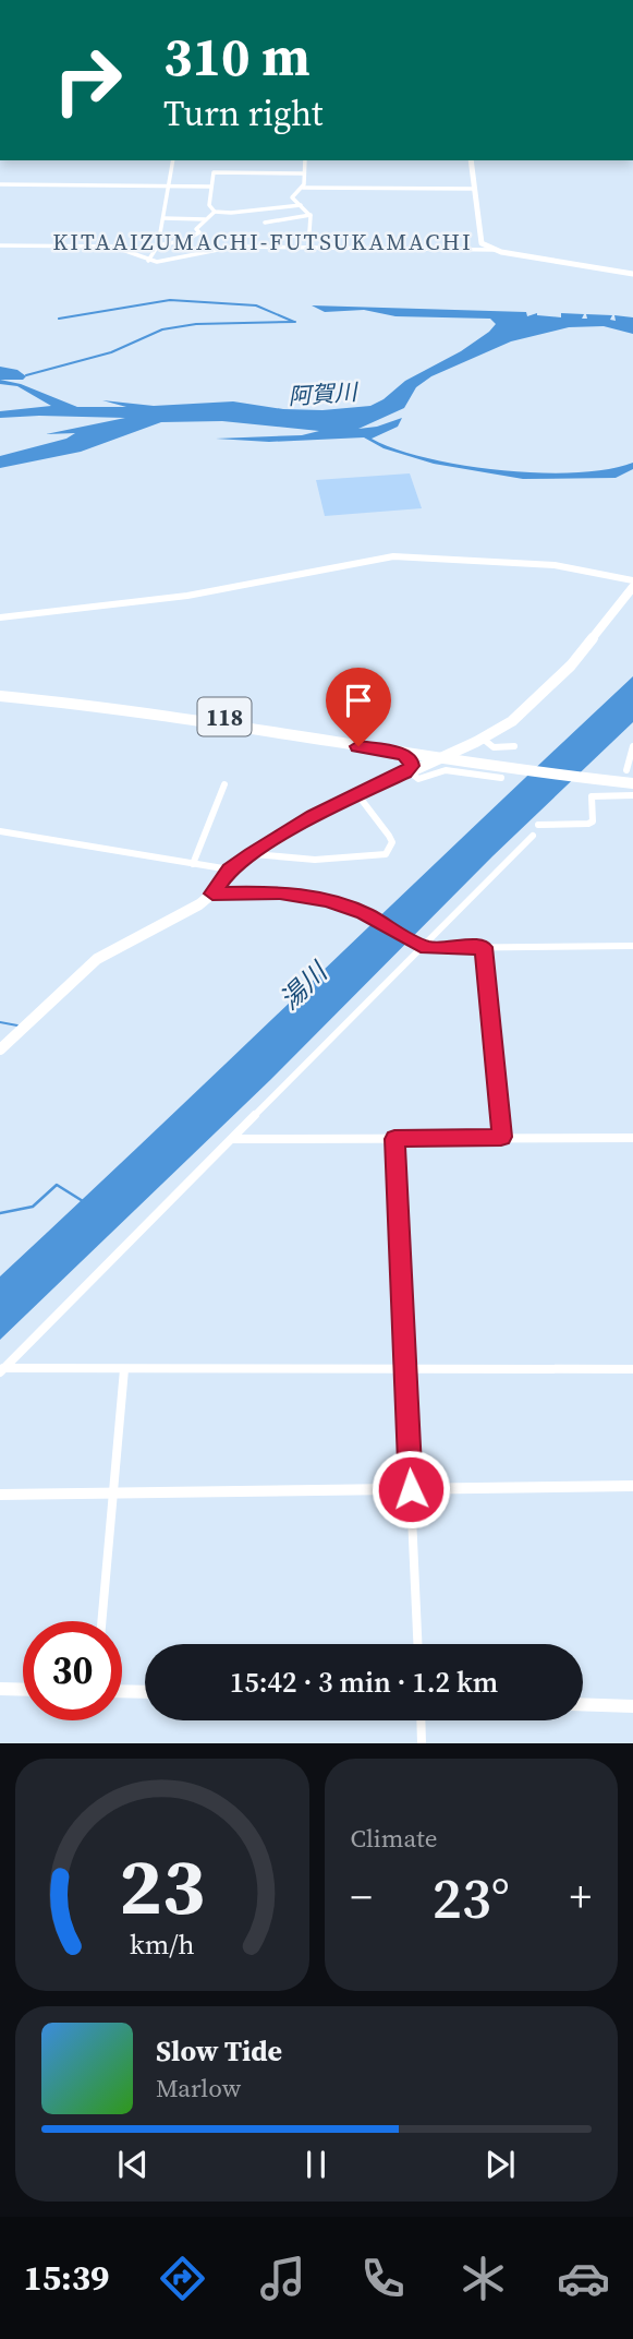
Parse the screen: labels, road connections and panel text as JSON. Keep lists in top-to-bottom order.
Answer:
{
  "streets": {
    "main road": ["118"]
  },
  "districts": ["KITAAIZUMACHI-FUTSUKAMACHI"],
  "water": ["阿賀川", "湯川"],
  "page": {
    "turn": ["310 m", "Turn right"],
    "limit": "30",
    "trip": "15:42 · 3 min · 1.2 km",
    "tile": "Climate",
    "heat": ["−", "23°", "+"],
    "song": ["Slow Tide", "Marlow"],
    "tabs": "15:39",
    "gauge": ["23", "km/h"]
  }
}
